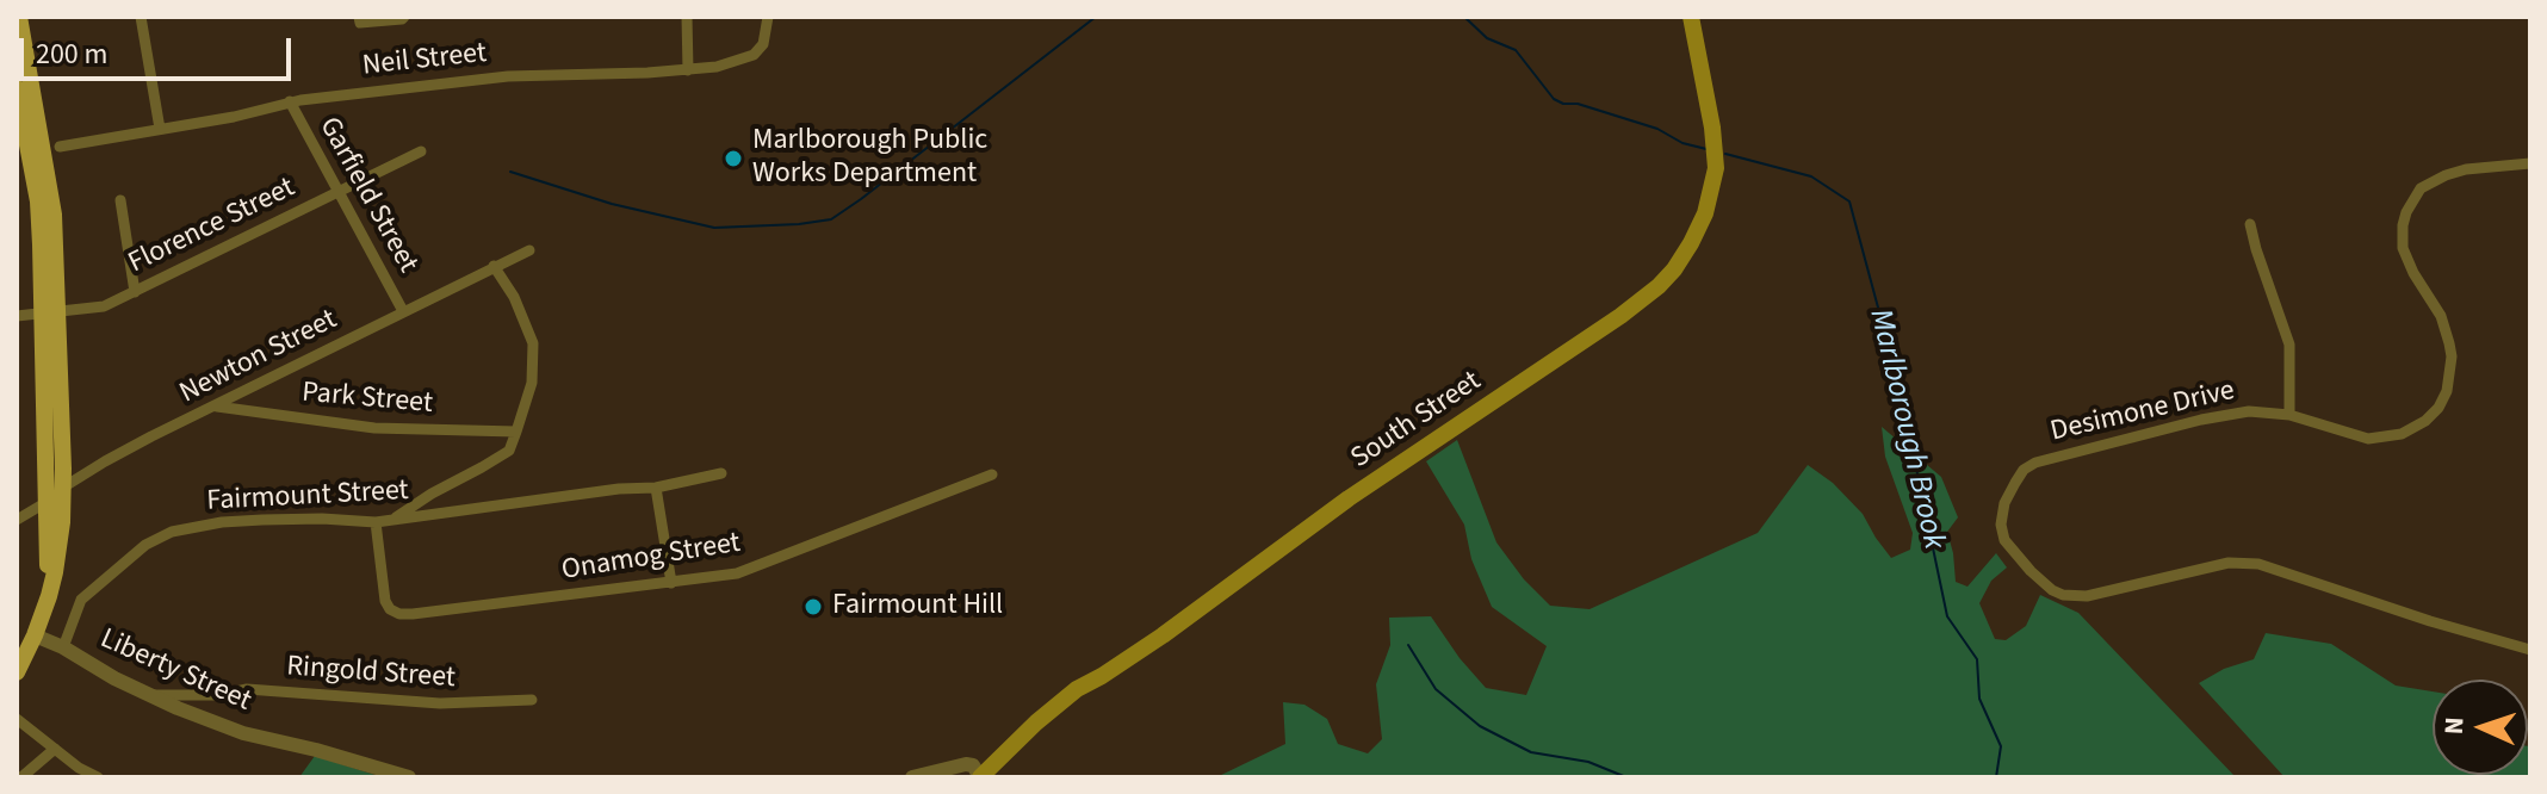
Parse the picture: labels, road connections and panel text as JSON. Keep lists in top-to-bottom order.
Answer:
{
  "streets": {
    "main road": ["South Street"],
    "street": [
      "Neil Street",
      "Garfield Street",
      "Florence Street",
      "Newton Street",
      "Park Street",
      "Desimone Drive",
      "Fairmount Street",
      "Onamog Street",
      "Liberty Street",
      "Ringold Street"
    ]
  },
  "crossings": [
    ["Neil Street", "Garfield Street"],
    ["Garfield Street", "Florence Street"],
    ["Garfield Street", "Newton Street"],
    ["Newton Street", "Park Street"],
    ["Fairmount Street", "Onamog Street"],
    ["Fairmount Street", "Liberty Street"],
    ["Liberty Street", "Ringold Street"]
  ],
  "water": ["Marlborough Brook"],
  "places": ["Marlborough Public Works Department", "Fairmount Hill"],
  "scale_bar": "200 m",
  "north": "left"
}
